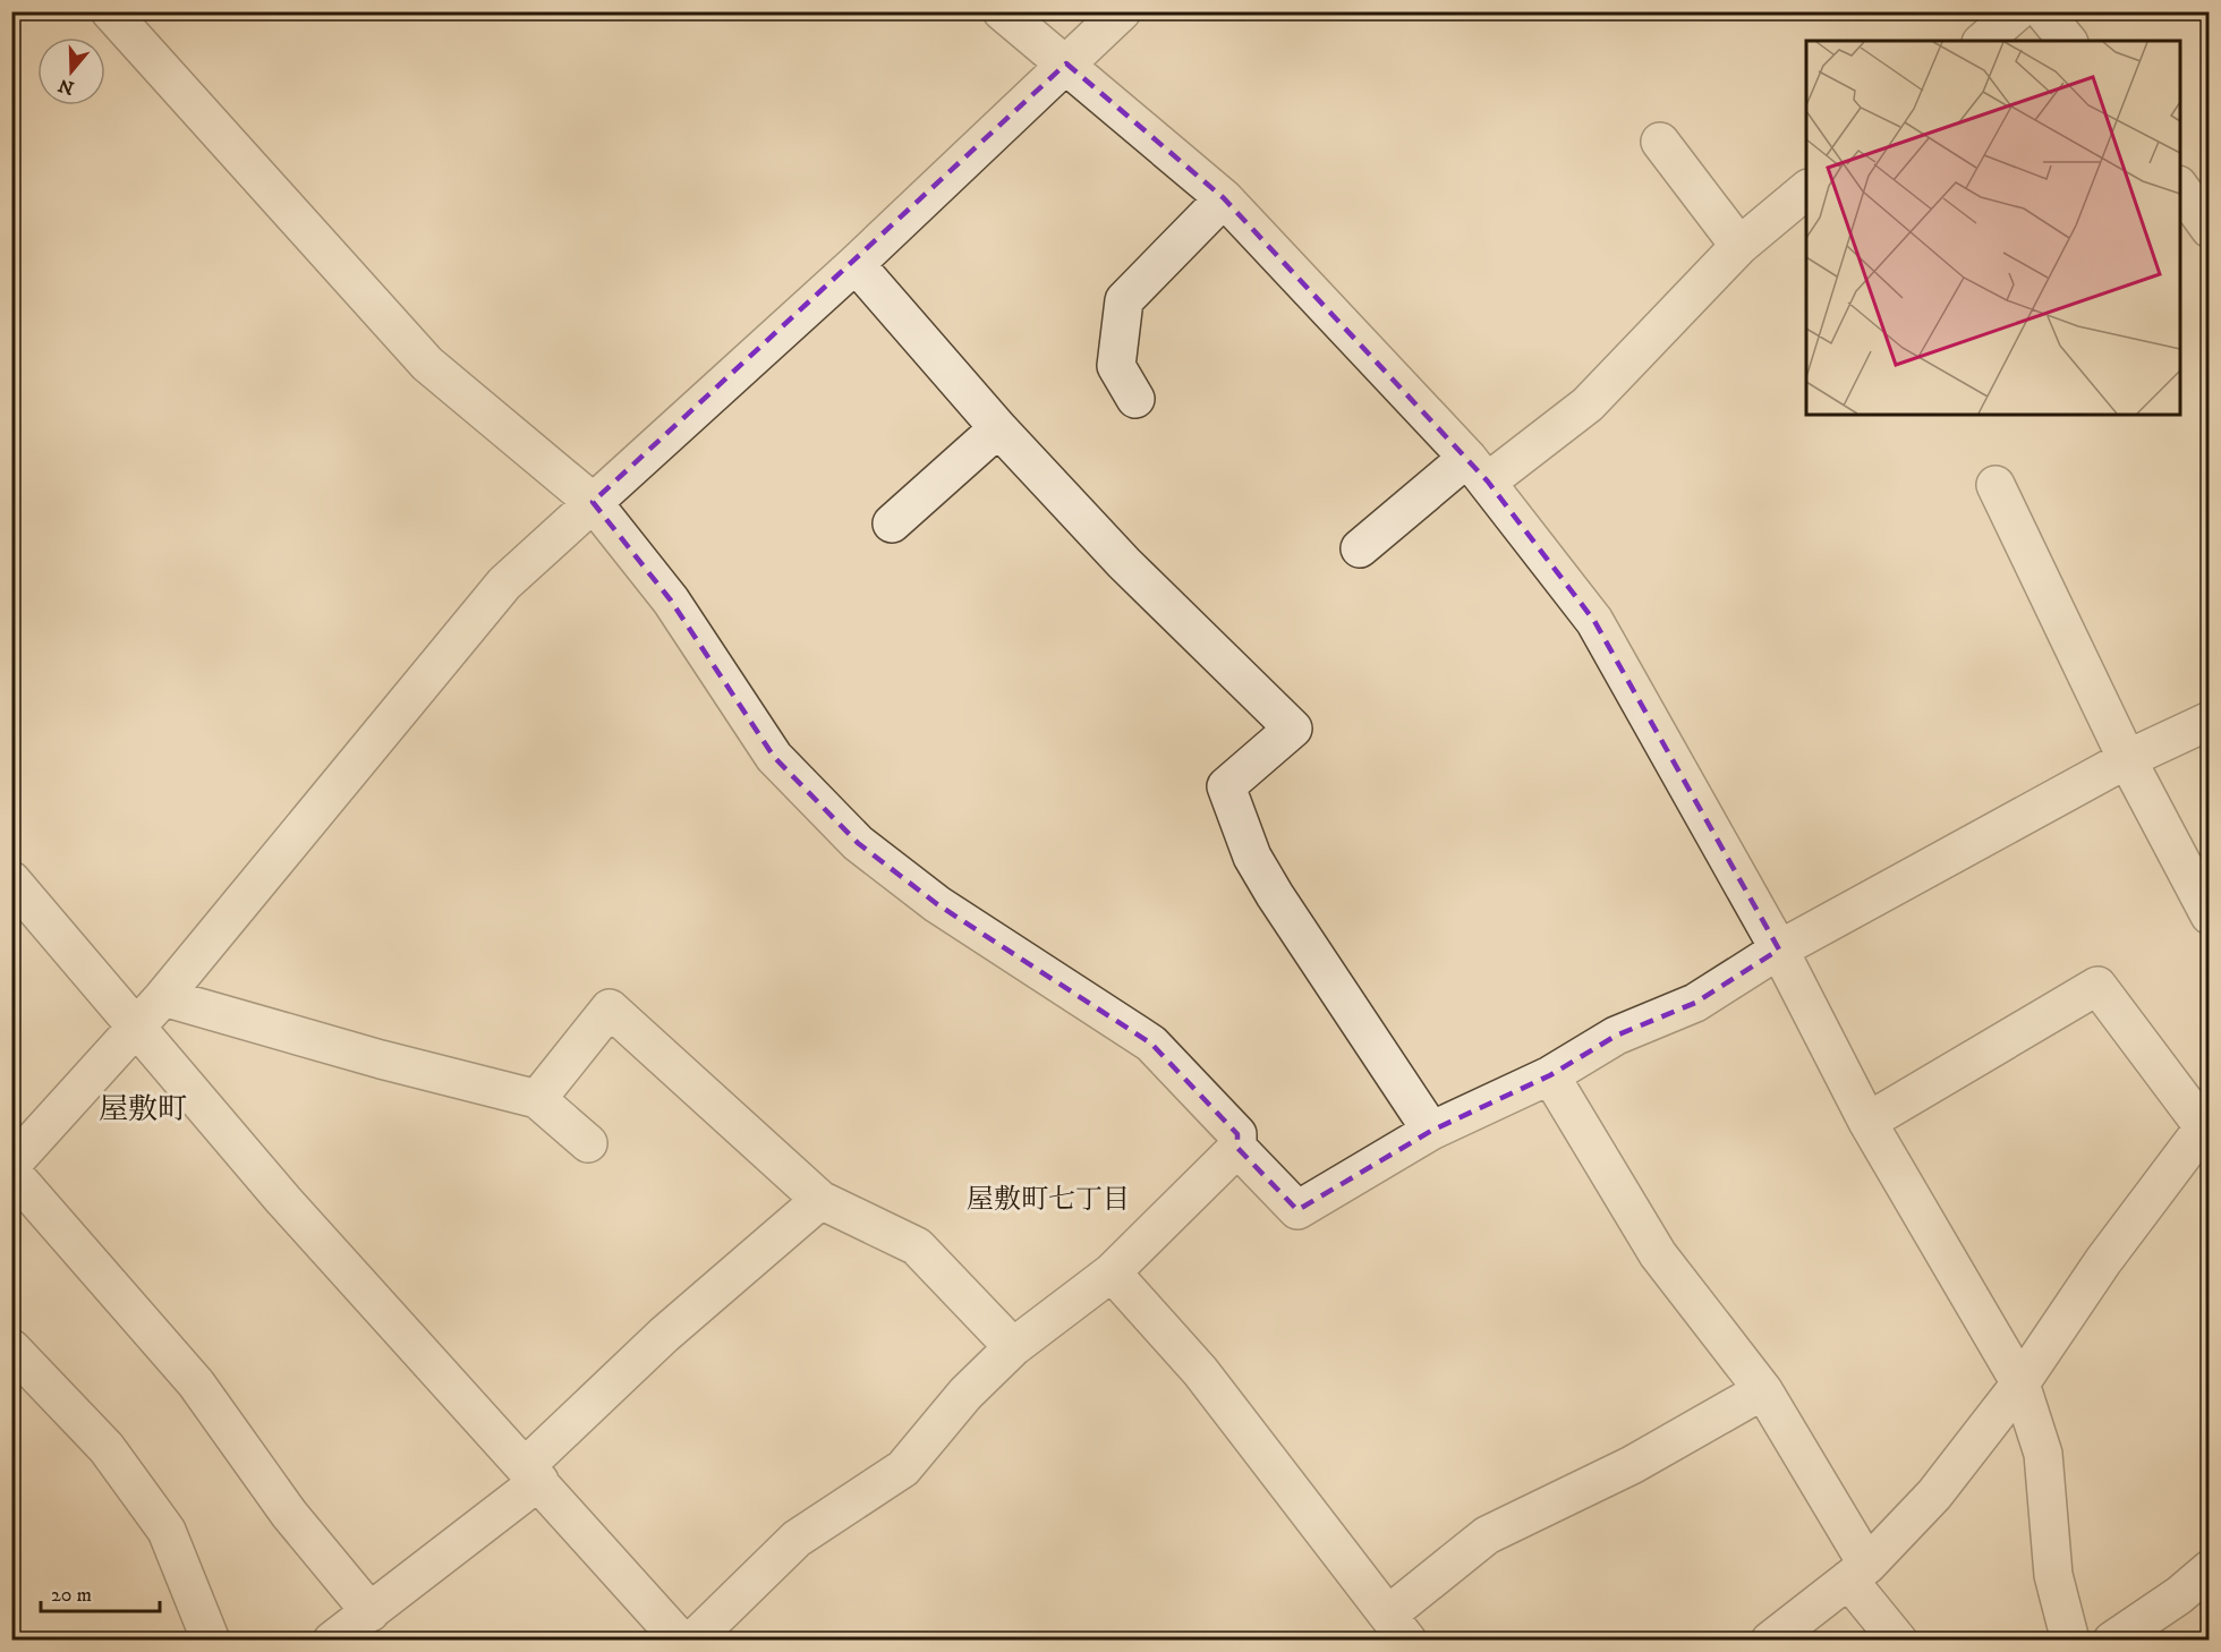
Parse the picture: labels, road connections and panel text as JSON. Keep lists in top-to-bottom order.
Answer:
{
  "districts": ["屋敷町", "屋敷町七丁目"],
  "scale_bar": "20 m",
  "north": "bottom"
}
